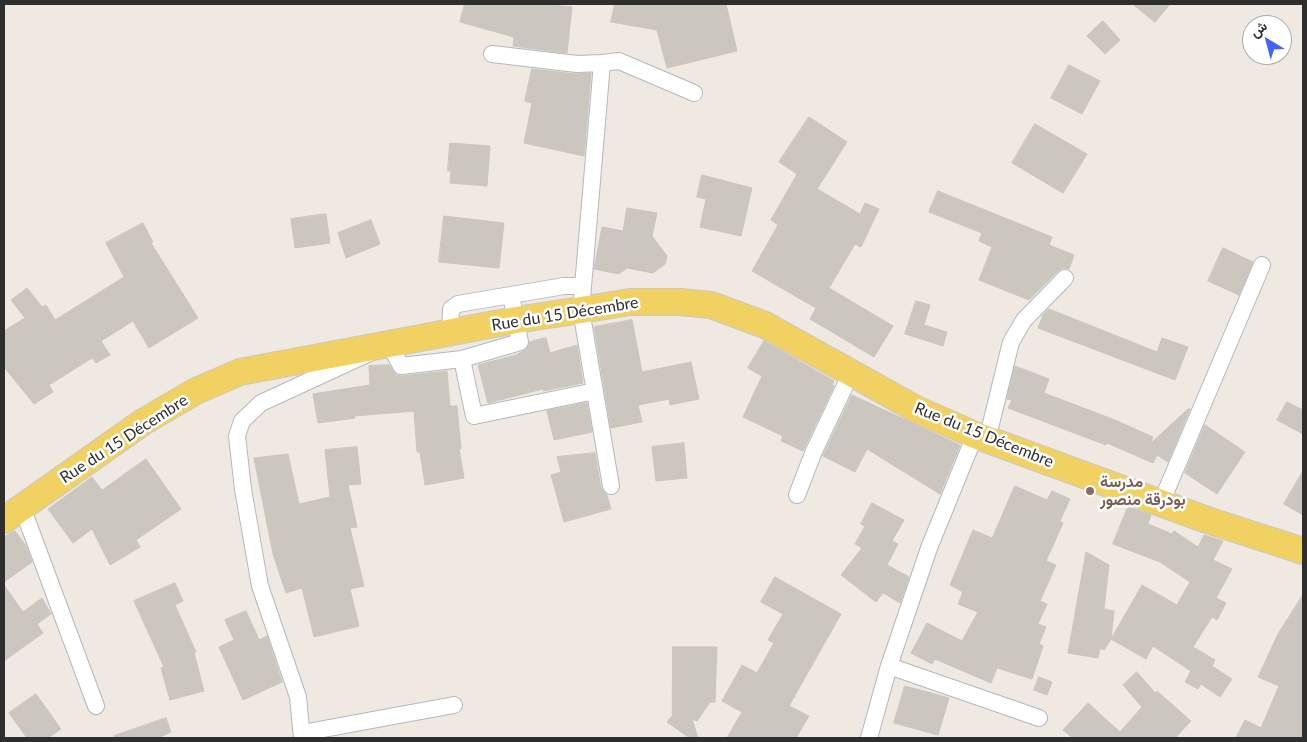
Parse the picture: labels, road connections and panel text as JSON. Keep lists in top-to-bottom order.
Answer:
{
  "streets": {
    "main road": ["Rue du 15 Décembre"]
  },
  "places": ["مدرسة بودرقة منصور"],
  "north": "top left"
}
